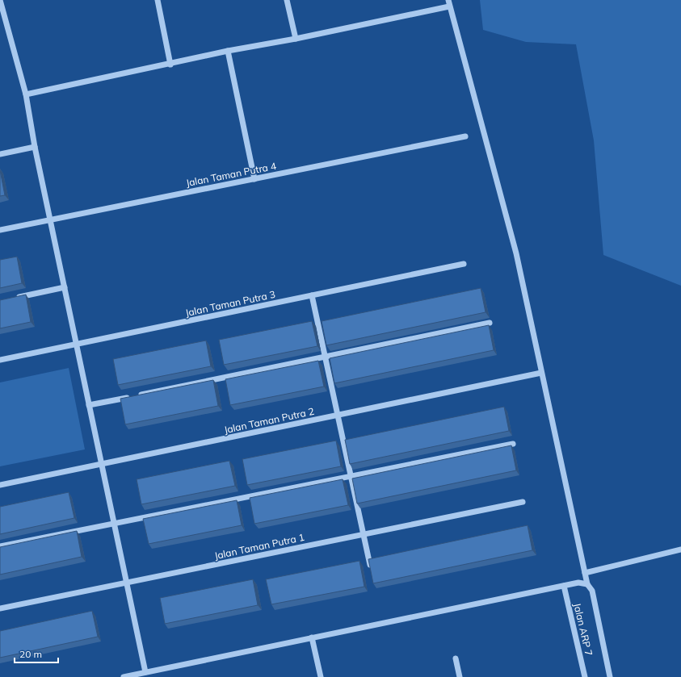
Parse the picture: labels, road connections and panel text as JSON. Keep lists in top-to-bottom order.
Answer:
{
  "streets": {
    "street": [
      "Jalan Taman Putra 4",
      "Jalan Taman Putra 3",
      "Jalan Taman Putra 2",
      "Jalan Taman Putra 1",
      "Jalan ARP 7"
    ]
  },
  "scale_bar": "20 m"
}
